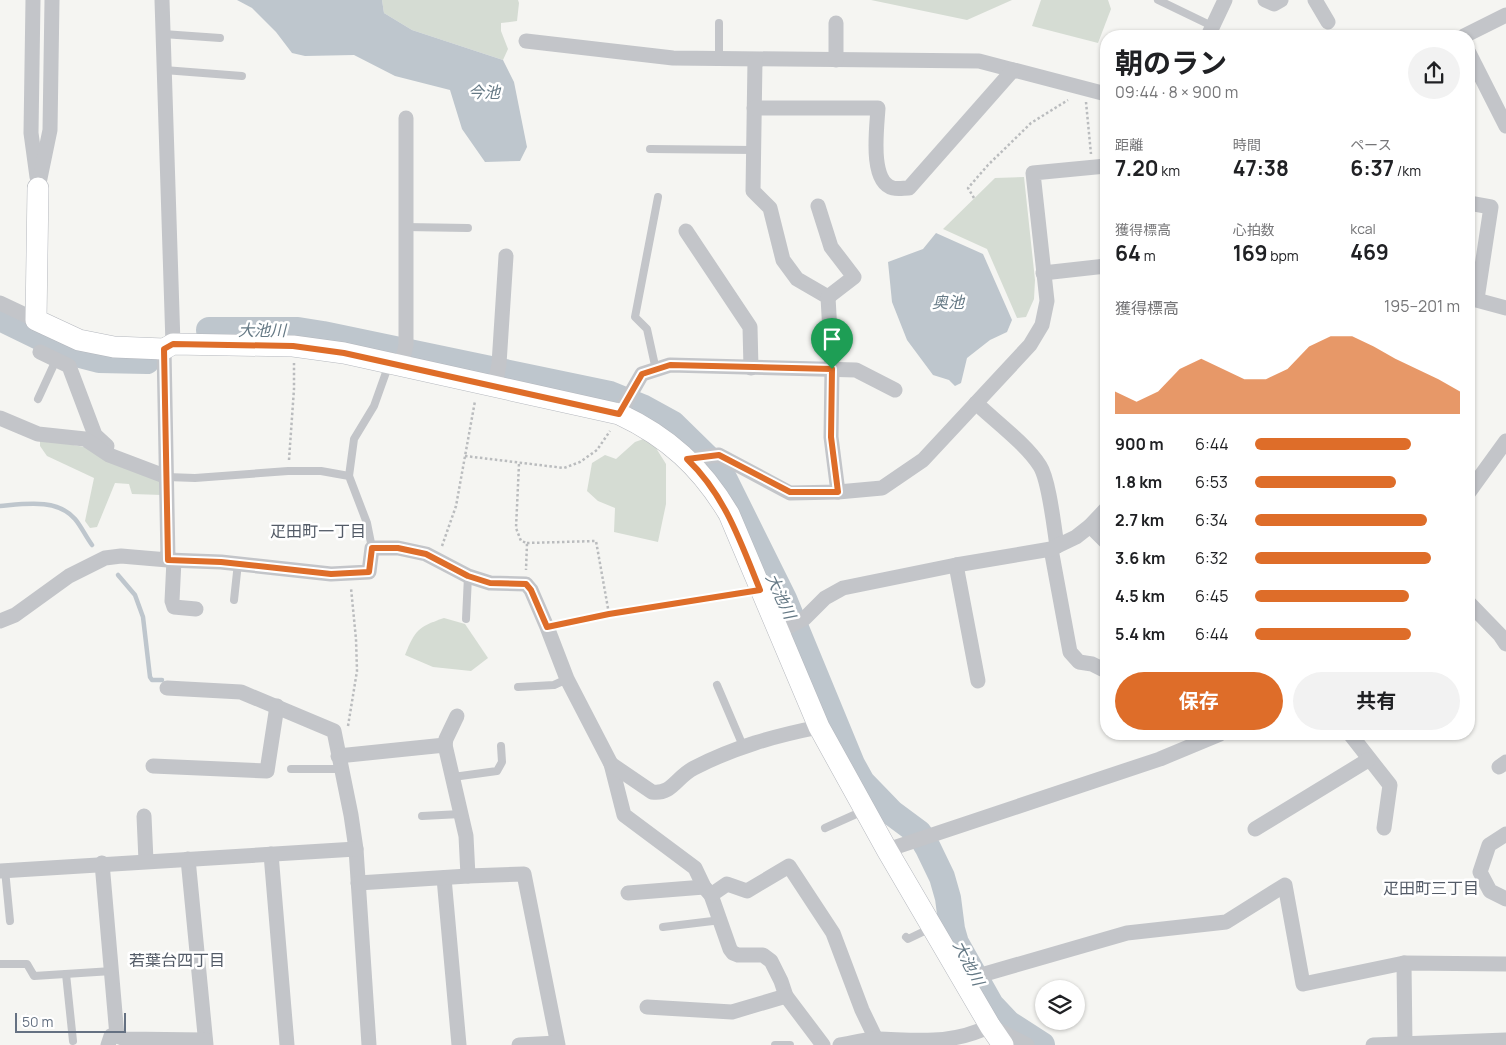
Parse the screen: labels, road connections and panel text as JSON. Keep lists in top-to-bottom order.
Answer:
{
  "districts": ["疋田町一丁目", "疋田町三丁目", "若葉台四丁目"],
  "water": ["今池", "奥池", "大池川"],
  "scale_bar": "50 m",
  "page": {
    "heading": ["朝のラン", "09:44 · 8 × 900 m"],
    "stats": [
      ["距離", "7.20 km"],
      ["時間", "47:38"],
      ["ペース", "6:37 /km"],
      ["獲得標高", "64 m"],
      ["心拍数", "169 bpm"],
      ["kcal", "469"]
    ],
    "chart": ["獲得標高", "195–201 m"],
    "list": [
      {
        "name": "900 m",
        "note": "6:44"
      },
      {
        "name": "1.8 km",
        "note": "6:53"
      },
      {
        "name": "2.7 km",
        "note": "6:34"
      },
      {
        "name": "3.6 km",
        "note": "6:32"
      },
      {
        "name": "4.5 km",
        "note": "6:45"
      },
      {
        "name": "5.4 km",
        "note": "6:44"
      }
    ],
    "buttons": ["保存", "共有"],
    "scale": "50 m"
  }
}
